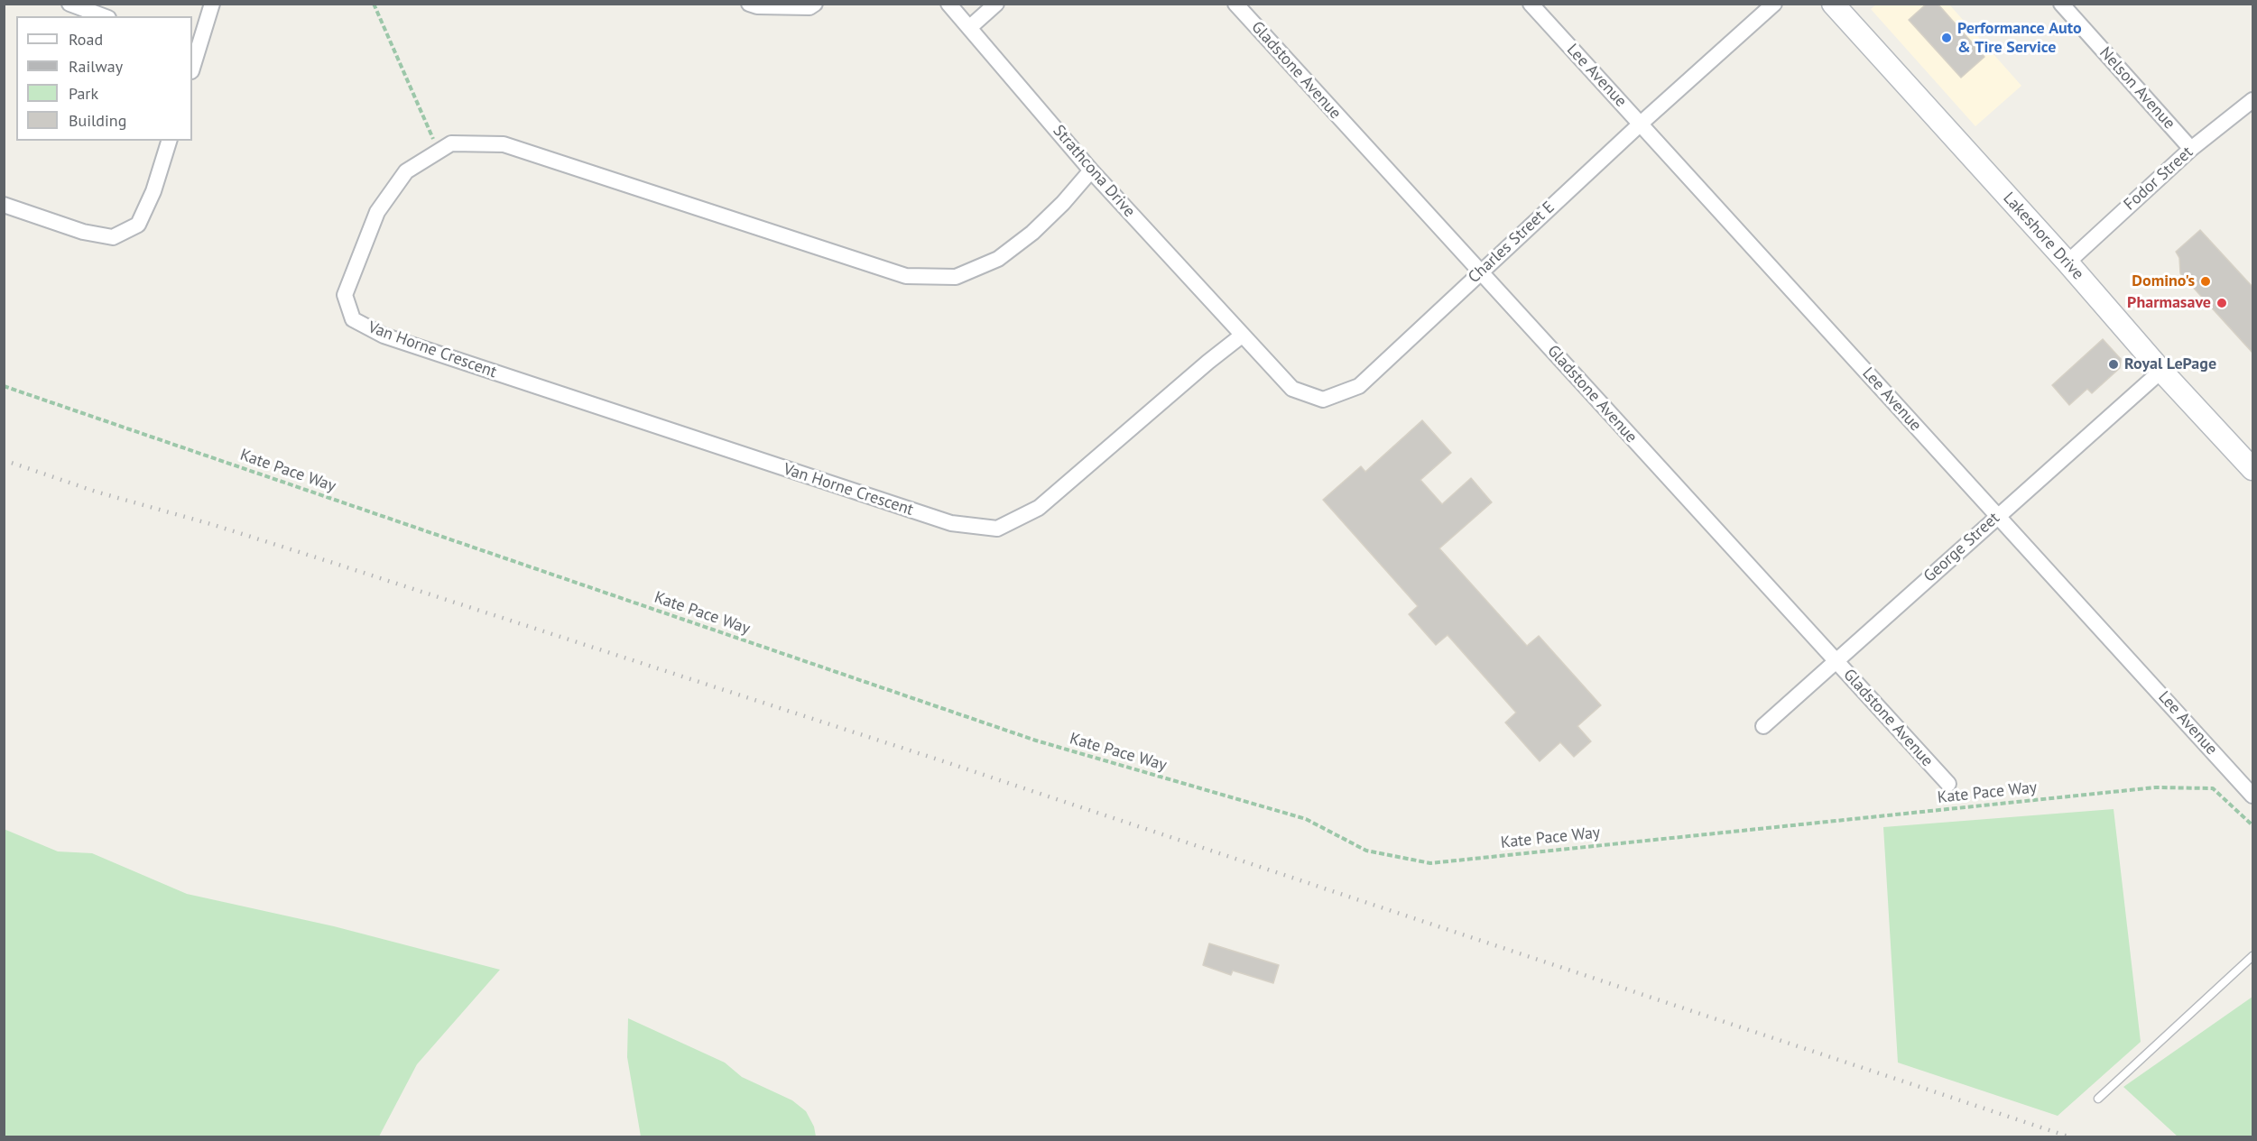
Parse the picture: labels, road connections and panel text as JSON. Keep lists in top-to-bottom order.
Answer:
{
  "streets": {
    "main road": ["Lakeshore Drive"],
    "street": [
      "Gladstone Avenue",
      "Lee Avenue",
      "Nelson Avenue",
      "Strathcona Drive",
      "Fodor Street",
      "Charles Street E",
      "Van Horne Crescent",
      "George Street"
    ],
    "path": ["Kate Pace Way"]
  },
  "crossings": [
    ["Gladstone Avenue", "Charles Street E"],
    ["Gladstone Avenue", "George Street"],
    ["Lee Avenue", "Charles Street E"],
    ["Lee Avenue", "George Street"],
    ["Nelson Avenue", "Fodor Street"],
    ["Strathcona Drive", "Charles Street E"],
    ["Strathcona Drive", "Van Horne Crescent"],
    ["Fodor Street", "Lakeshore Drive"],
    ["Lakeshore Drive", "George Street"],
    ["Charles Street E", "Van Horne Crescent"]
  ],
  "places": [
    "Performance Auto & Tire Service",
    "Domino's",
    "Pharmasave",
    "Royal LePage"
  ],
  "legend": [
    "Road",
    "Railway",
    "Park",
    "Building"
  ]
}
